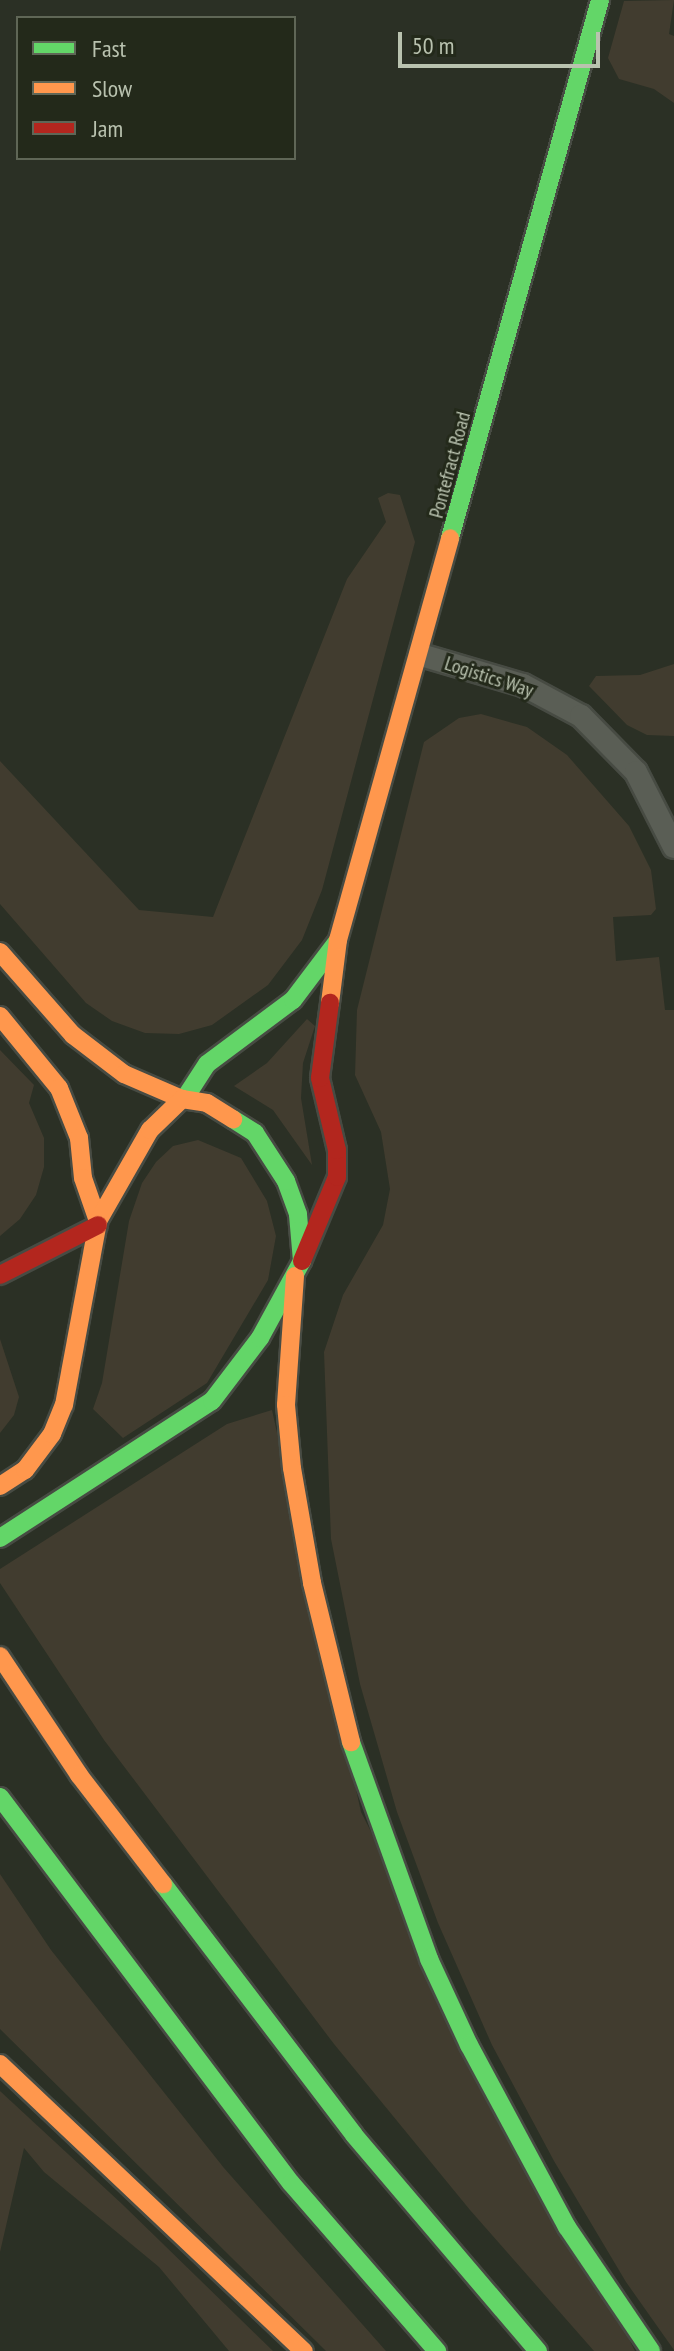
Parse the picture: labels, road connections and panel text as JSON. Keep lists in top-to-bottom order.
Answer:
{
  "streets": {
    "main road": ["Pontefract Road"],
    "street": ["Logistics Way"]
  },
  "crossings": [
    ["Pontefract Road", "Logistics Way"]
  ],
  "legend": ["Fast", "Slow", "Jam"],
  "scale_bar": "50 m"
}
